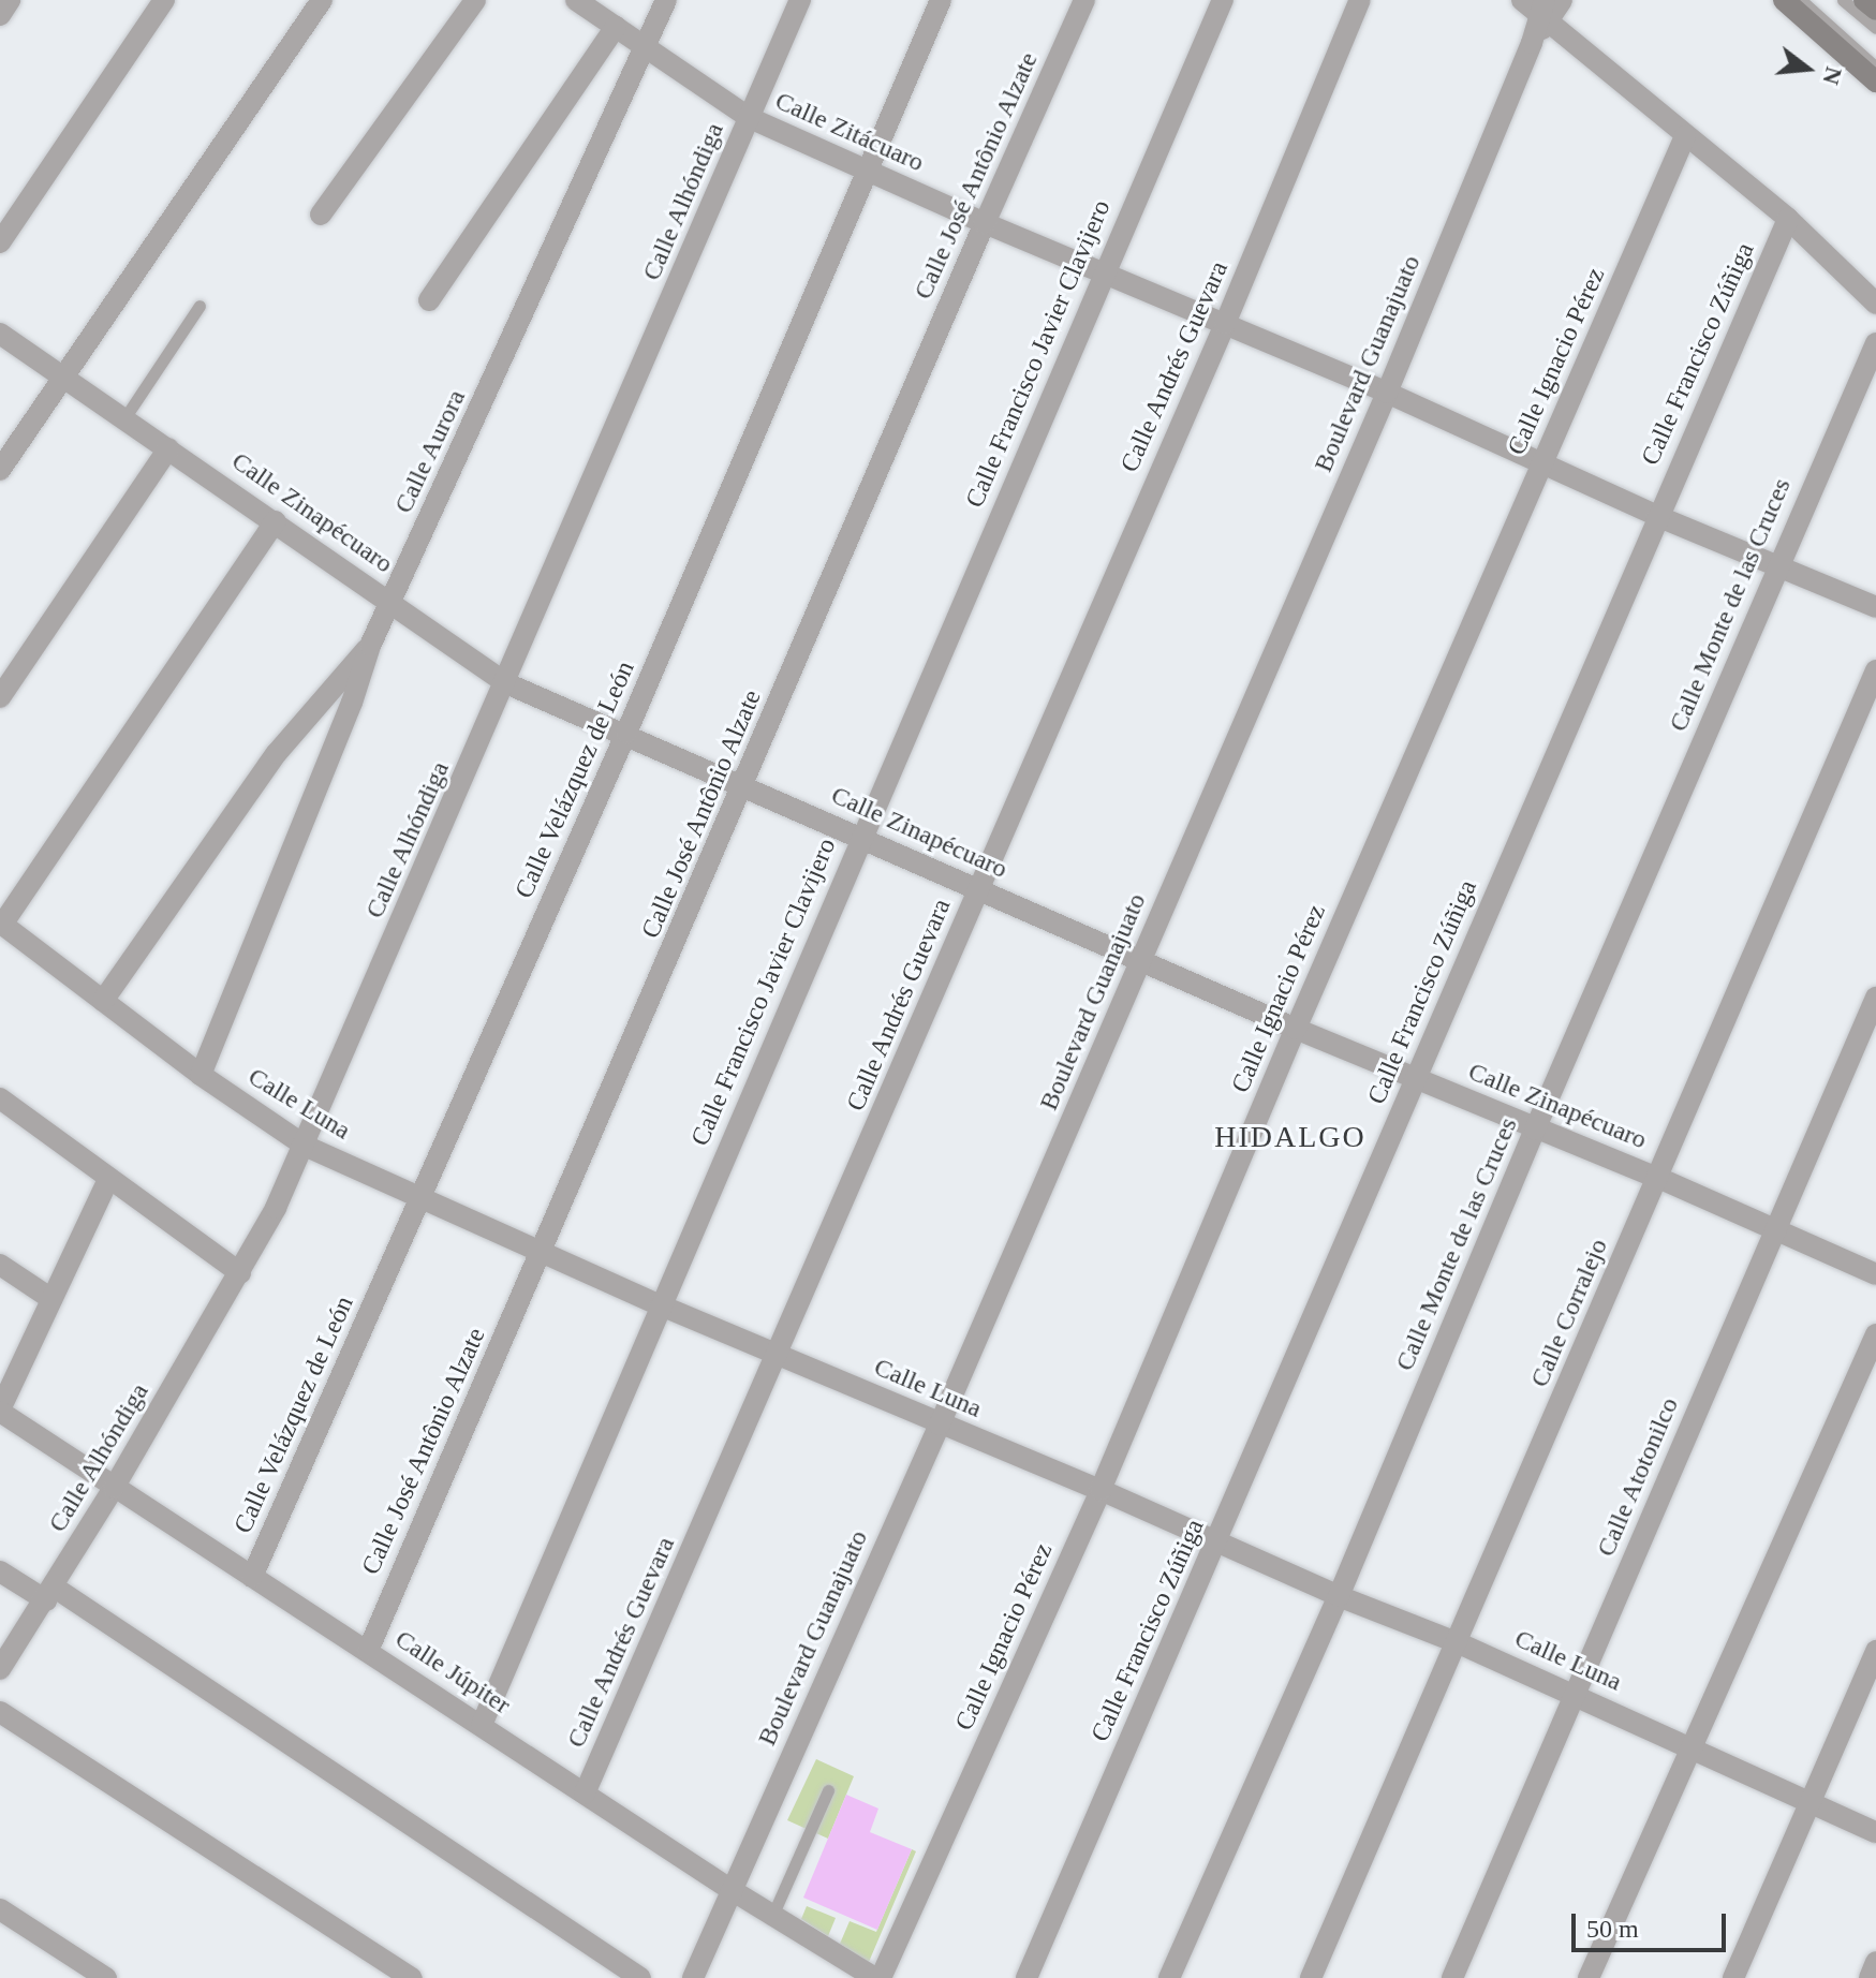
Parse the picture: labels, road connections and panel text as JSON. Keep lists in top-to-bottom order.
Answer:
{
  "streets": {
    "street": [
      "Calle Zitácuaro",
      "Calle José Antônio Alzate",
      "Calle Alhóndiga",
      "Calle Francisco Javier Clavijero",
      "Calle Francisco Zúñiga",
      "Calle Ignacio Pérez",
      "Boulevard Guanajuato",
      "Calle Andrés Guevara",
      "Calle Aurora",
      "Calle Zinapécuaro",
      "Calle Monte de las Cruces",
      "Calle Velázquez de León",
      "Calle Luna",
      "Calle Corralejo",
      "Calle Atotonilco",
      "Calle Júpiter"
    ]
  },
  "crossings": [
    ["Calle Zitácuaro", "Calle José Antônio Alzate"],
    ["Calle Zitácuaro", "Calle Alhóndiga"],
    ["Calle Zitácuaro", "Calle Francisco Javier Clavijero"],
    ["Calle Zitácuaro", "Calle Francisco Zúñiga"],
    ["Calle Zitácuaro", "Calle Ignacio Pérez"],
    ["Calle Zitácuaro", "Boulevard Guanajuato"],
    ["Calle Zitácuaro", "Calle Andrés Guevara"],
    ["Calle Zitácuaro", "Calle Aurora"],
    ["Calle Zitácuaro", "Calle Monte de las Cruces"],
    ["Calle Zitácuaro", "Calle Velázquez de León"],
    ["Calle José Antônio Alzate", "Calle Zinapécuaro"],
    ["Calle José Antônio Alzate", "Calle Luna"],
    ["Calle José Antônio Alzate", "Calle Júpiter"],
    ["Calle Alhóndiga", "Calle Zinapécuaro"],
    ["Calle Alhóndiga", "Calle Luna"],
    ["Calle Alhóndiga", "Calle Júpiter"],
    ["Calle Francisco Javier Clavijero", "Calle Zinapécuaro"],
    ["Calle Francisco Javier Clavijero", "Calle Luna"],
    ["Calle Francisco Javier Clavijero", "Calle Júpiter"],
    ["Calle Francisco Zúñiga", "Calle Zinapécuaro"],
    ["Calle Francisco Zúñiga", "Calle Luna"],
    ["Calle Ignacio Pérez", "Calle Zinapécuaro"],
    ["Calle Ignacio Pérez", "Calle Luna"],
    ["Calle Ignacio Pérez", "Calle Júpiter"],
    ["Boulevard Guanajuato", "Calle Zinapécuaro"],
    ["Boulevard Guanajuato", "Calle Luna"],
    ["Boulevard Guanajuato", "Calle Júpiter"],
    ["Calle Andrés Guevara", "Calle Zinapécuaro"],
    ["Calle Andrés Guevara", "Calle Luna"],
    ["Calle Andrés Guevara", "Calle Júpiter"],
    ["Calle Aurora", "Calle Zinapécuaro"],
    ["Calle Aurora", "Calle Luna"],
    ["Calle Zinapécuaro", "Calle Monte de las Cruces"],
    ["Calle Zinapécuaro", "Calle Velázquez de León"],
    ["Calle Zinapécuaro", "Calle Corralejo"],
    ["Calle Zinapécuaro", "Calle Atotonilco"],
    ["Calle Monte de las Cruces", "Calle Luna"],
    ["Calle Velázquez de León", "Calle Luna"],
    ["Calle Velázquez de León", "Calle Júpiter"],
    ["Calle Luna", "Calle Corralejo"],
    ["Calle Luna", "Calle Atotonilco"]
  ],
  "districts": ["HIDALGO"],
  "scale_bar": "50 m",
  "north": "right"
}
